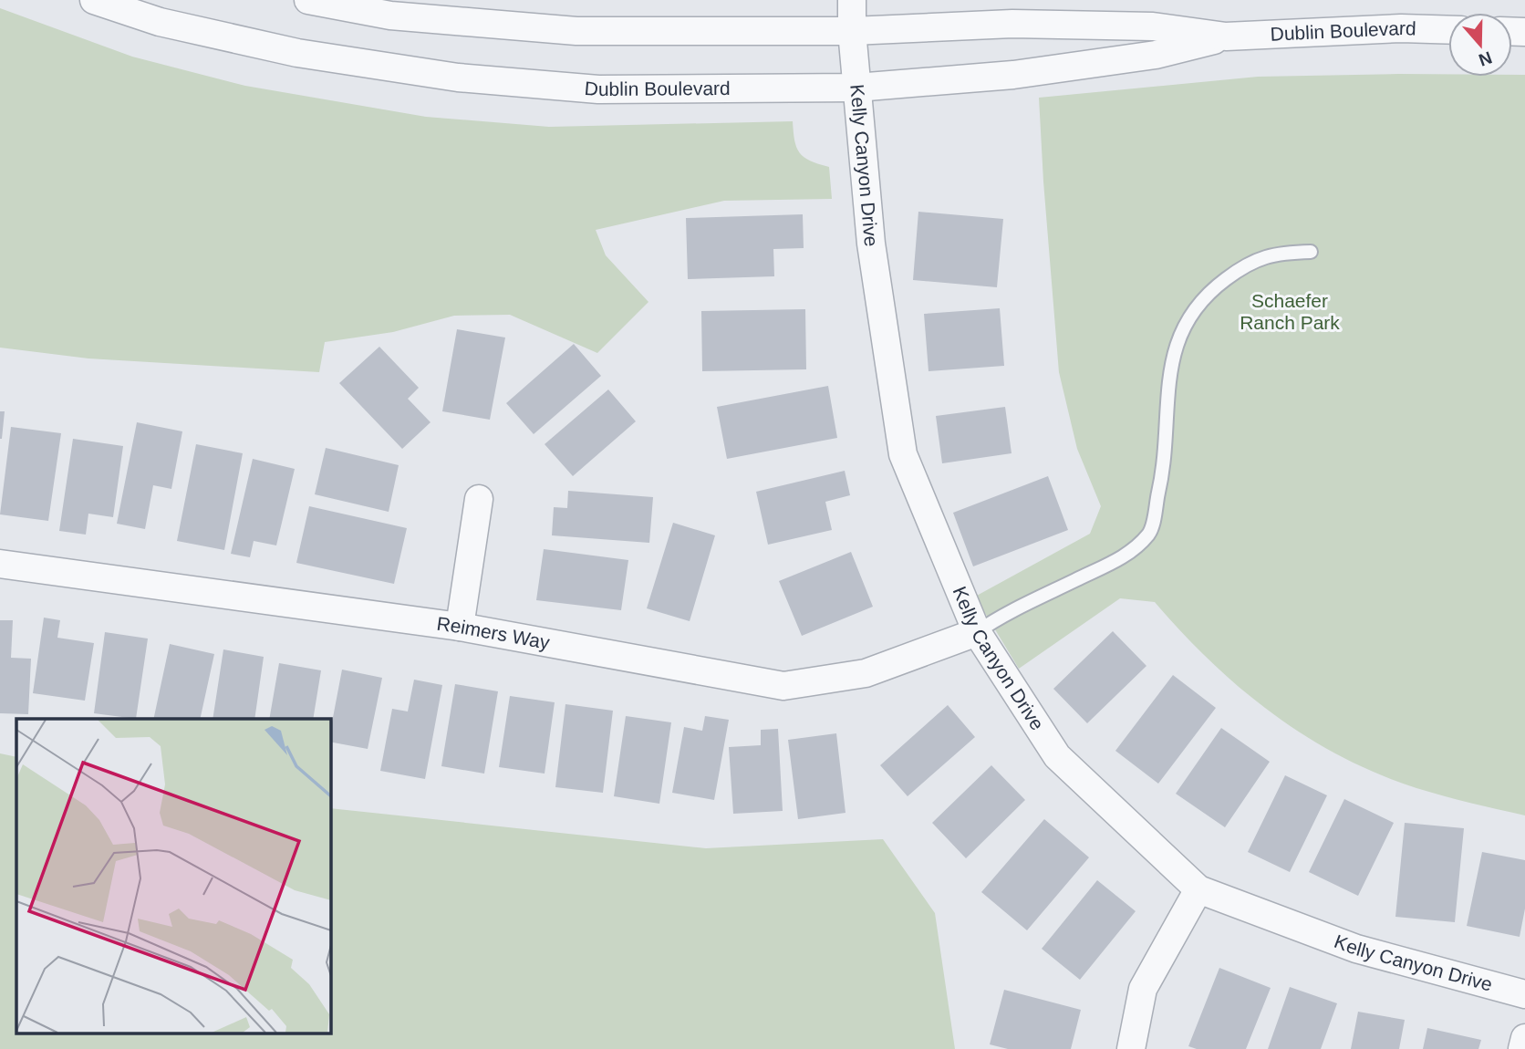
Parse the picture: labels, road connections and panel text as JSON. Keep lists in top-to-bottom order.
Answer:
{
  "streets": {
    "street": ["Dublin Boulevard", "Kelly Canyon Drive", "Reimers Way"]
  },
  "crossings": [
    ["Dublin Boulevard", "Kelly Canyon Drive"],
    ["Kelly Canyon Drive", "Reimers Way"]
  ],
  "parks": ["Schaefer Ranch Park"],
  "north": "bottom"
}
